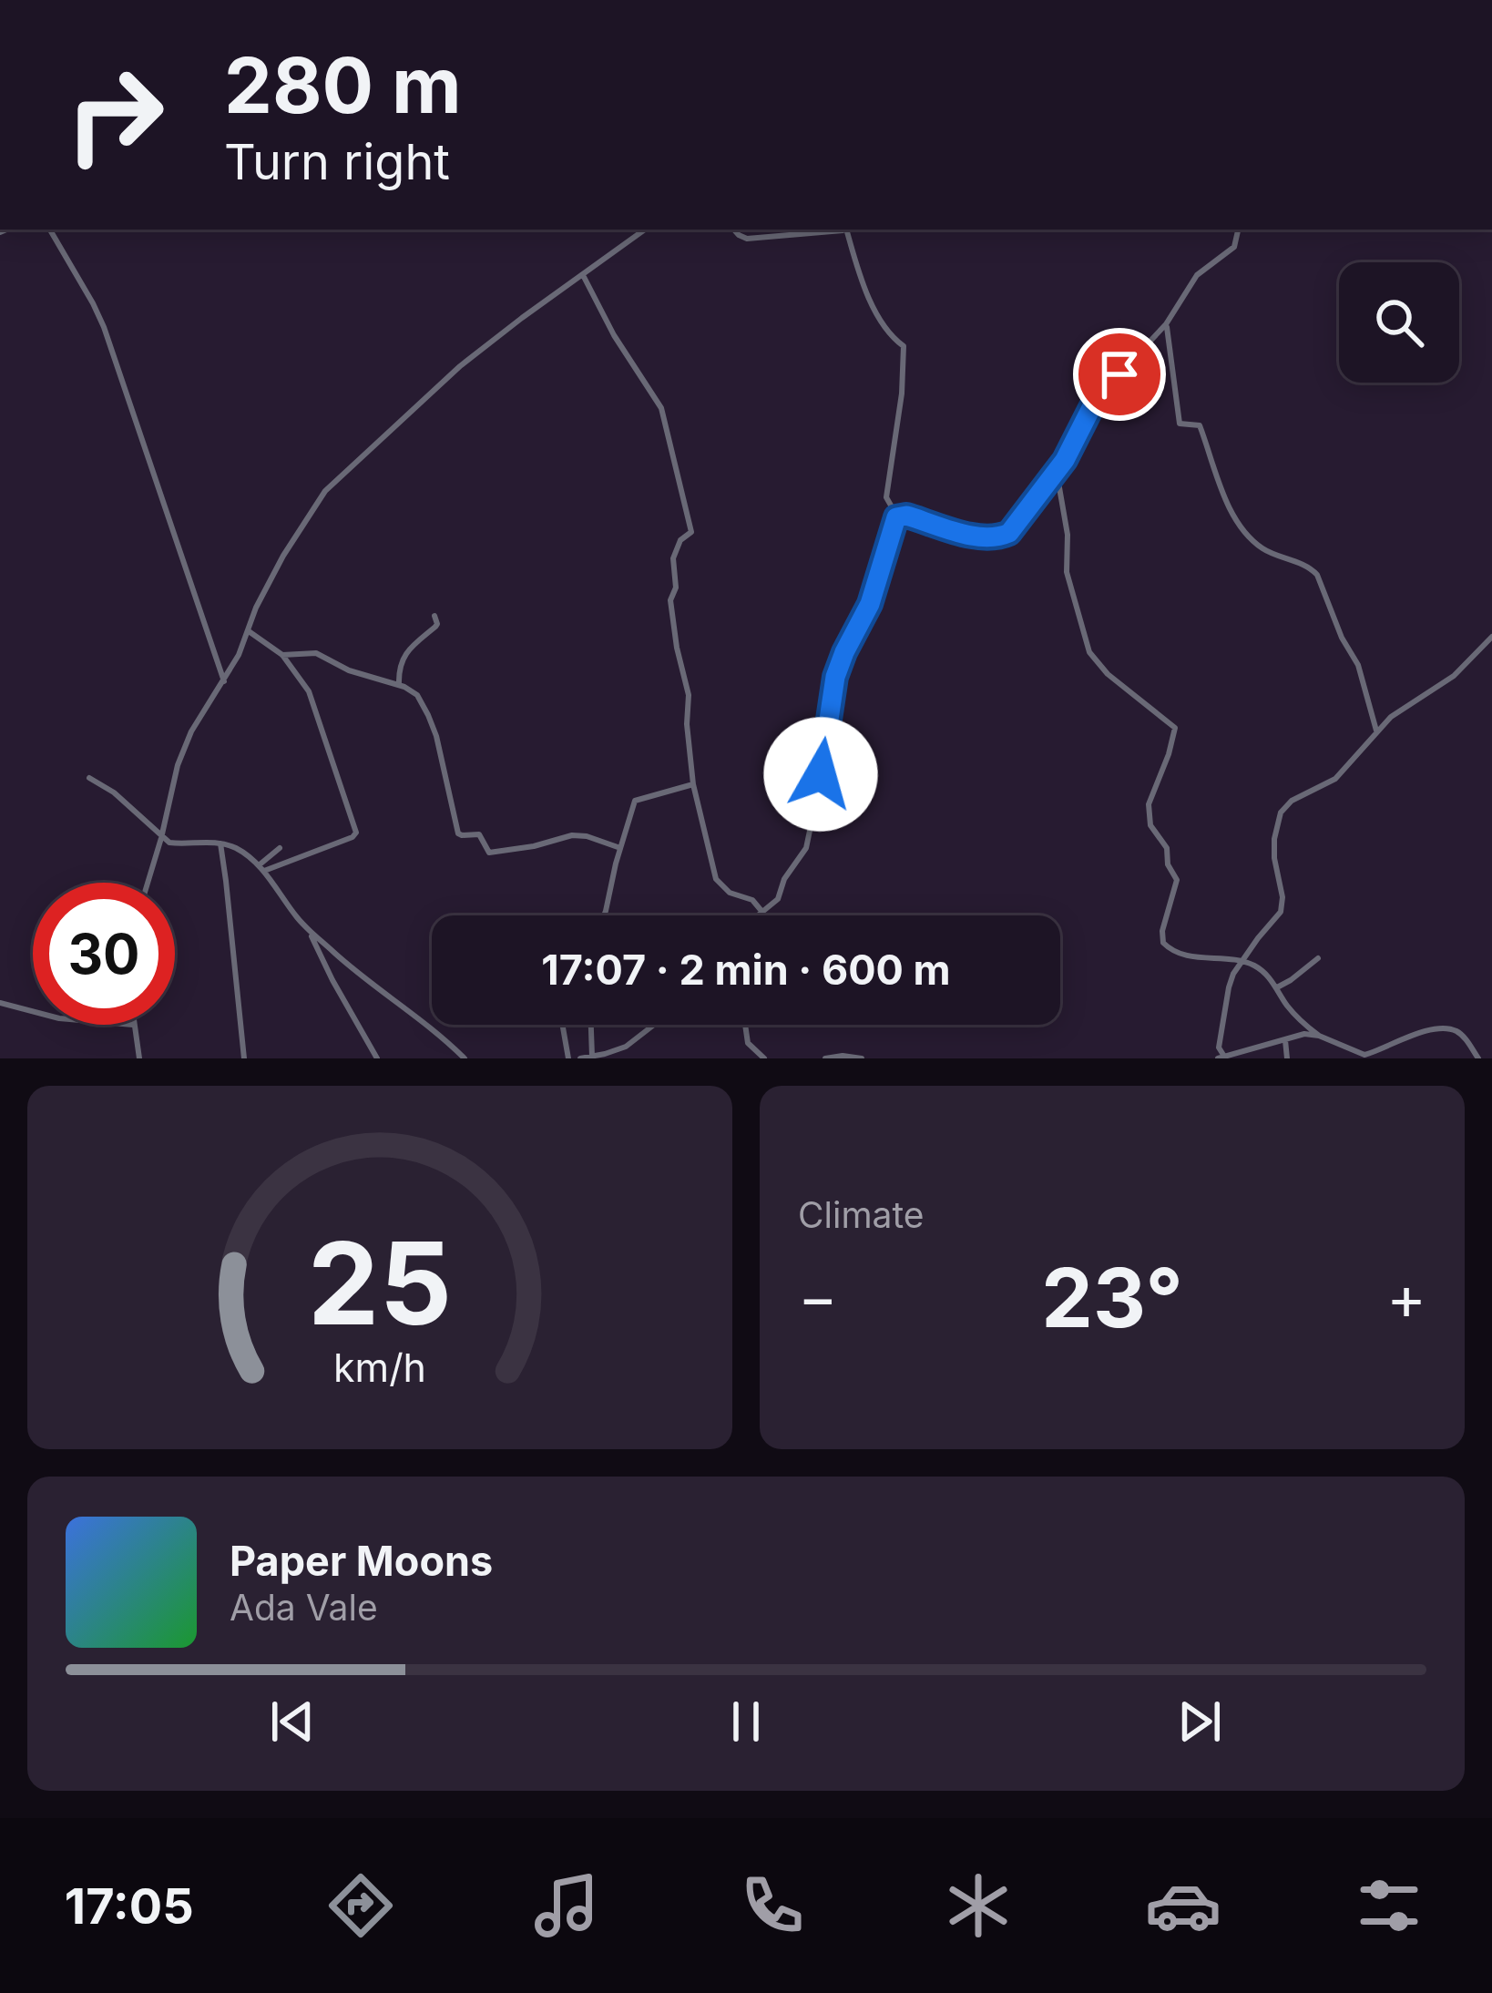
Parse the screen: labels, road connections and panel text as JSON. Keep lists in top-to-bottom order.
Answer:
{
  "page": {
    "turn": ["280 m", "Turn right"],
    "limit": "30",
    "trip": "17:07 · 2 min · 600 m",
    "tile": "Climate",
    "heat": ["−", "23°", "+"],
    "song": ["Paper Moons", "Ada Vale"],
    "tabs": "17:05",
    "gauge": ["25", "km/h"]
  }
}
